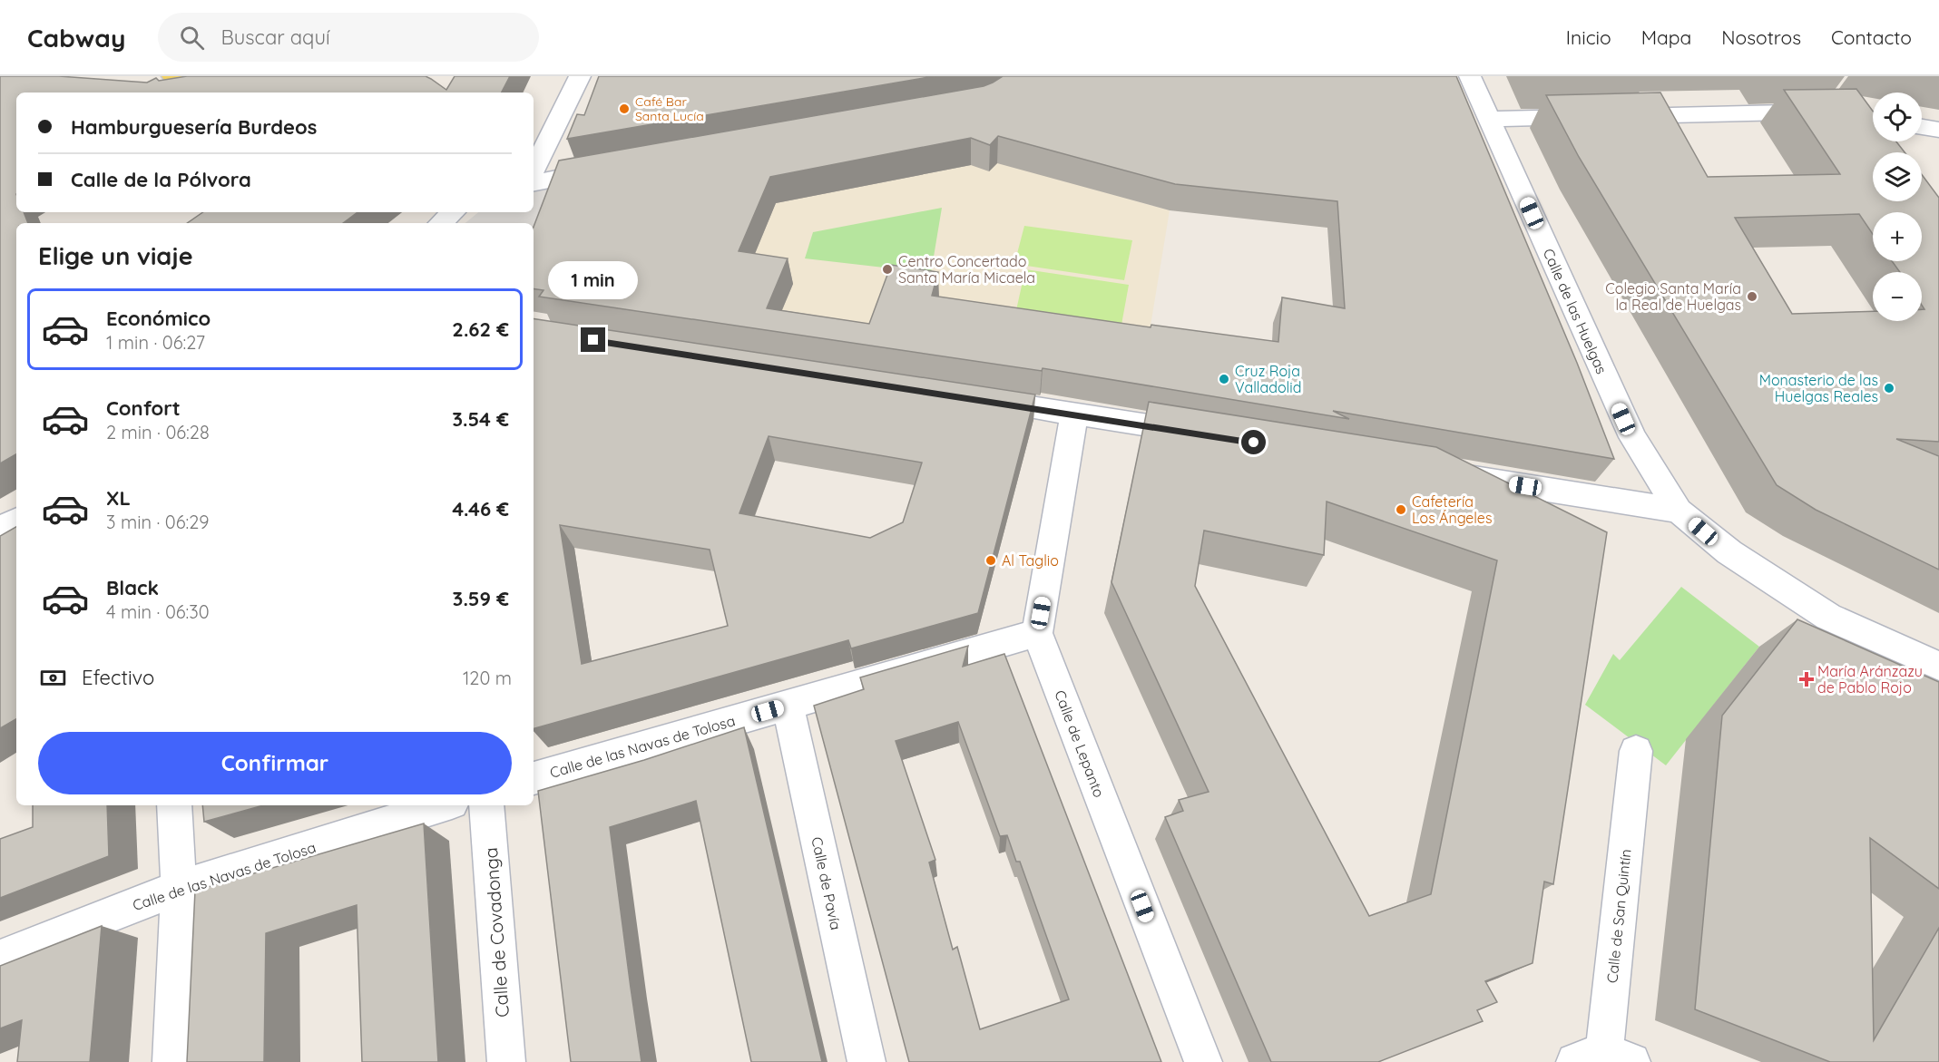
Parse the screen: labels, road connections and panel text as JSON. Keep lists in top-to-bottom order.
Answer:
{
  "streets": {
    "street": [
      "Calle de las Huelgas",
      "Calle de Lepanto",
      "Calle de las Navas de Tolosa",
      "Calle de Pavía",
      "Calle de San Quintín",
      "Calle de Covadonga"
    ]
  },
  "crossings": [
    ["Calle de Lepanto", "Calle de las Navas de Tolosa"],
    ["Calle de las Navas de Tolosa", "Calle de Pavía"]
  ],
  "places": {
    "other": [
      "Café Bar Santa Lucía",
      "Centro Concertado Santa María Micaela",
      "Colegio Santa María la Real de Huelgas",
      "Cruz Roja Valladolid",
      "Monasterio de las Huelgas Reales",
      "Cafetería Los Ángeles",
      "Al Taglio"
    ],
    "health": ["María Aránzazu de Pablo Rojo"]
  },
  "page": {
    "header": "Cabway",
    "search": "Buscar aquí",
    "nav": [
      "Inicio",
      "Mapa",
      "Nosotros",
      "Contacto"
    ],
    "map_buttons": ["+", "−"],
    "banner": ["Hamburguesería Burdeos", "Calle de la Pólvora"],
    "heading": "Elige un viaje",
    "bubble": "1 min",
    "list": [
      {
        "name": "Económico",
        "note": "1 min · 06:27",
        "value": "2.62 €"
      },
      {
        "name": "Confort",
        "note": "2 min · 06:28",
        "value": "3.54 €"
      },
      {
        "name": "XL",
        "note": "3 min · 06:29",
        "value": "4.46 €"
      },
      {
        "name": "Black",
        "note": "4 min · 06:30",
        "value": "3.59 €"
      }
    ],
    "pay": ["Efectivo", "120 m"],
    "buttons": "Confirmar"
  }
}
